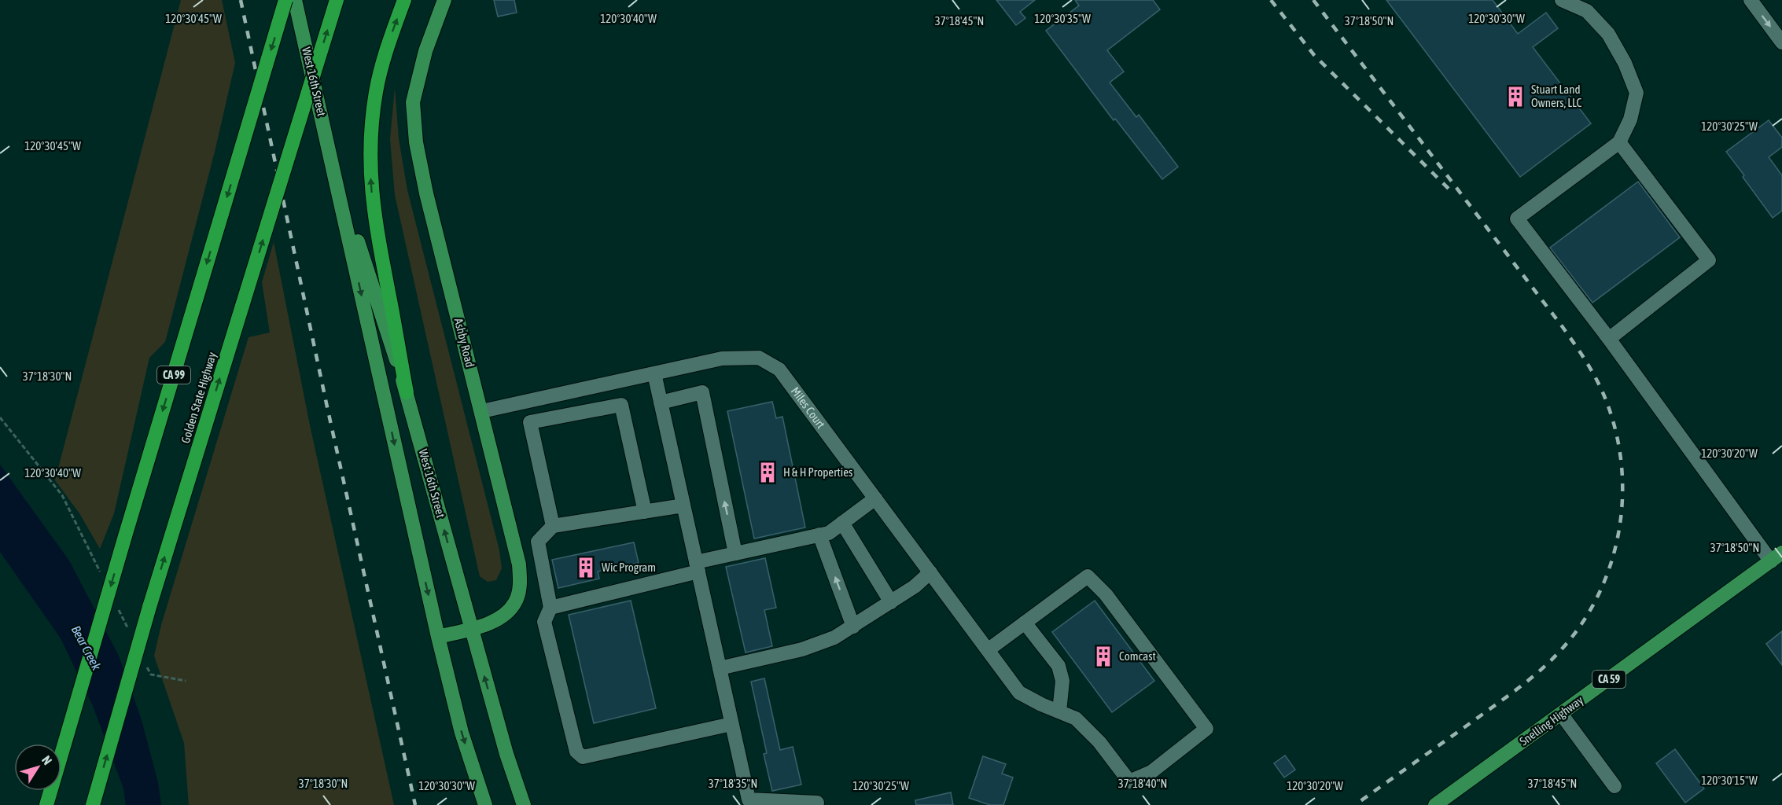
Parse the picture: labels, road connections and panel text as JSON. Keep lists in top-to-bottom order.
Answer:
{
  "streets": {
    "highway": ["CA 99", "Golden State Highway"],
    "main road": [
      "West 16th Street",
      "Ashby Road",
      "CA 59",
      "Snelling Highway"
    ],
    "street": ["Miles Court"]
  },
  "crossings": [
    ["West 16th Street", "Ashby Road"],
    ["Ashby Road", "Miles Court"]
  ],
  "water": ["Bear Creek"],
  "places": {
    "building": [
      "Stuart Land Owners, LLC",
      "H & H Properties",
      "Wic Program",
      "Comcast"
    ]
  },
  "north": "top right",
  "coordinates": [
    "120°30'45\"W",
    "120°30'40\"W",
    "120°30'35\"W",
    "120°30'30\"W",
    "37°18'45\"N",
    "37°18'50\"N",
    "120°30'25\"W",
    "37°18'30\"N",
    "120°30'20\"W",
    "120°30'15\"W",
    "37°18'35\"N",
    "37°18'40\"N"
  ]
}
